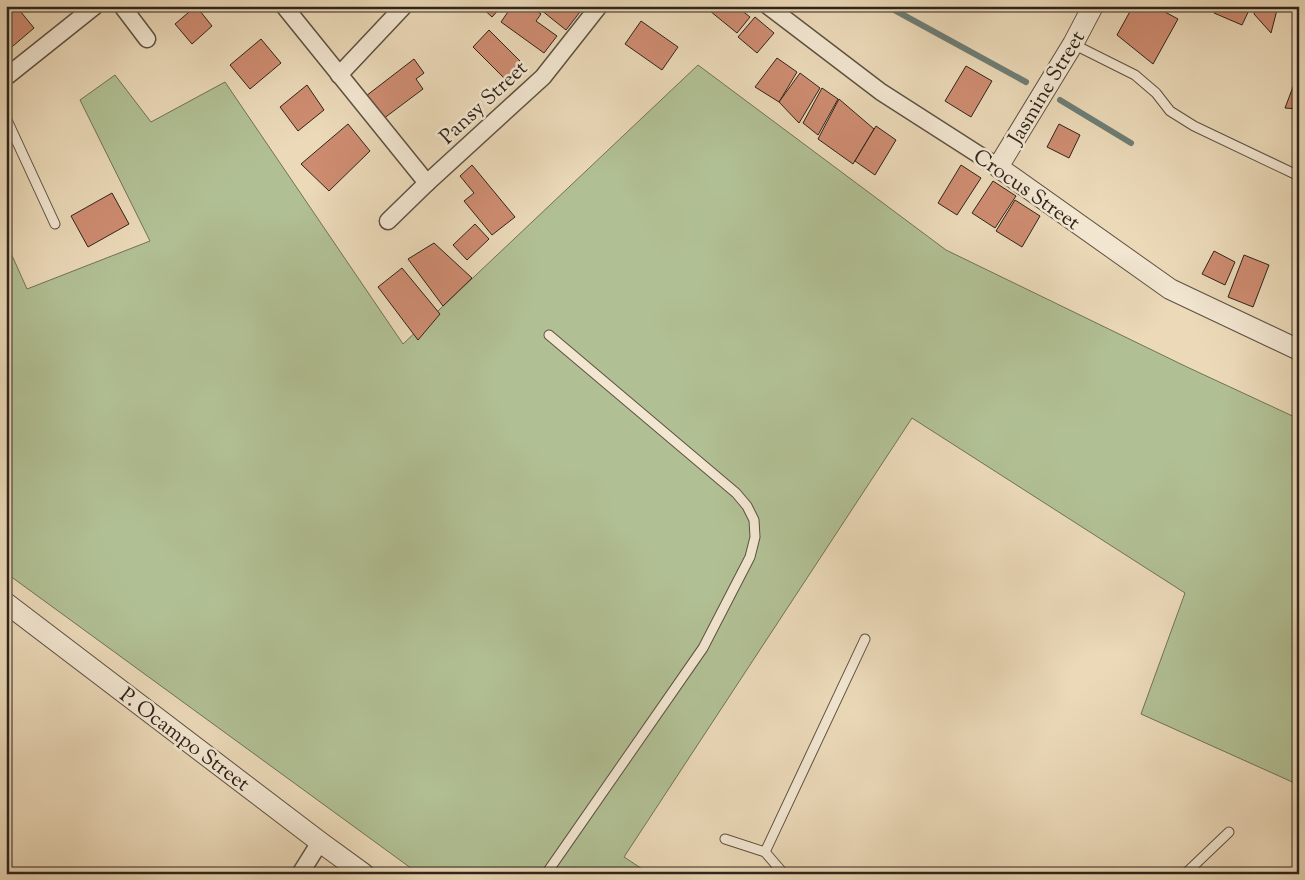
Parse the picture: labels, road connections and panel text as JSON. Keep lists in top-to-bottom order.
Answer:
{
  "streets": {
    "street": [
      "Jasmine Street",
      "Pansy Street",
      "Crocus Street",
      "P. Ocampo Street"
    ]
  },
  "crossings": [
    ["Jasmine Street", "Crocus Street"]
  ]
}
